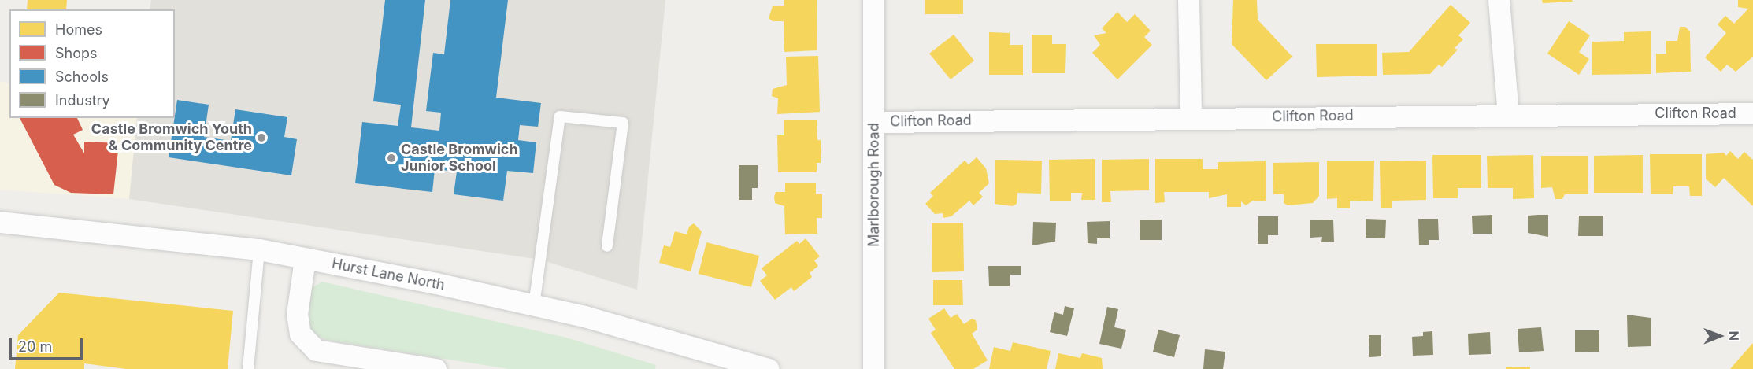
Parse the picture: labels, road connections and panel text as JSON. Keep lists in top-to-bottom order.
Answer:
{
  "streets": {
    "street": ["Clifton Road", "Marlborough Road", "Hurst Lane North"]
  },
  "crossings": [
    ["Clifton Road", "Marlborough Road"]
  ],
  "places": ["Castle Bromwich Youth & Community Centre", "Castle Bromwich Junior School"],
  "legend": [
    "Homes",
    "Shops",
    "Schools",
    "Industry"
  ],
  "scale_bar": "20 m",
  "north": "right"
}
